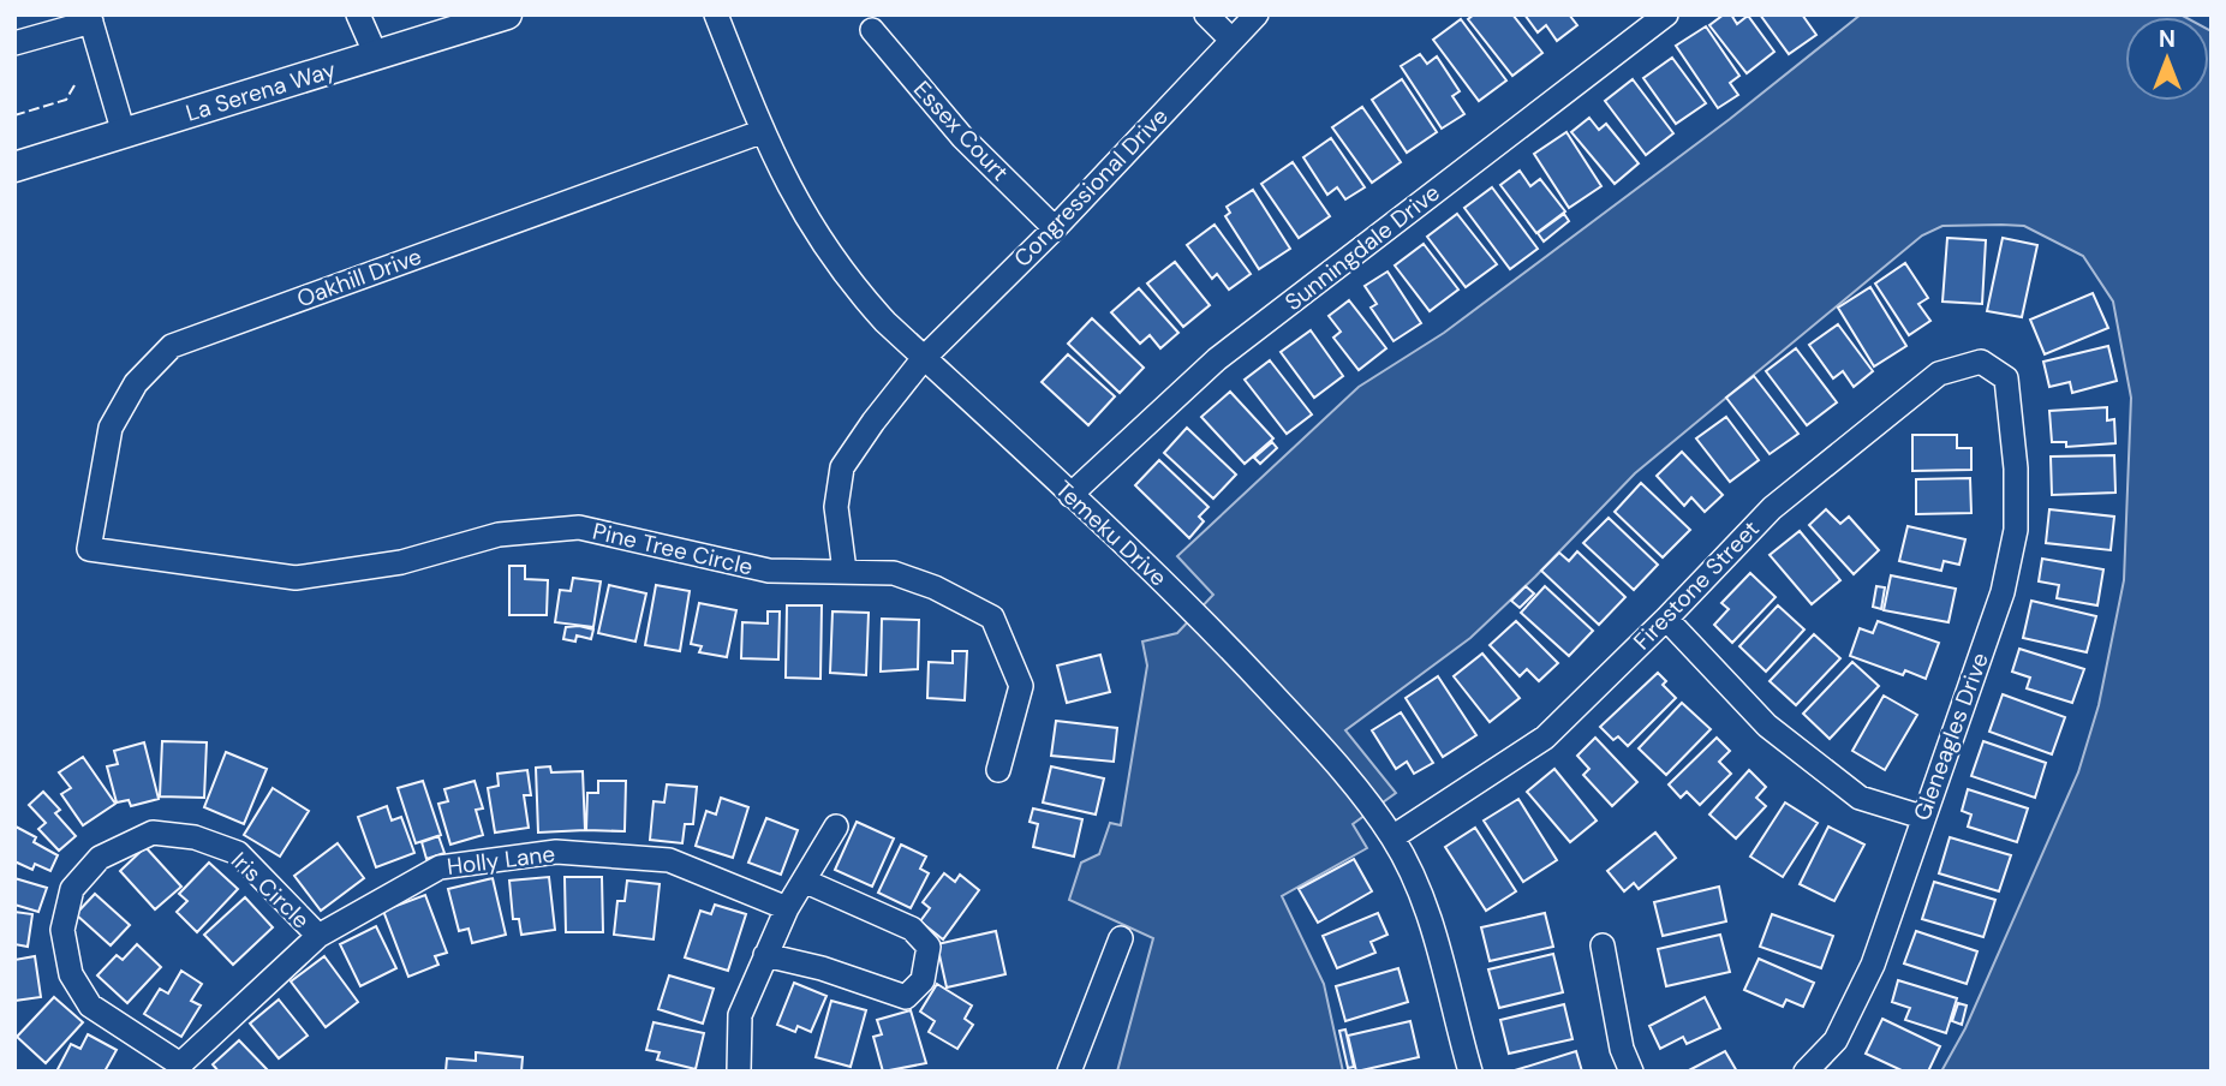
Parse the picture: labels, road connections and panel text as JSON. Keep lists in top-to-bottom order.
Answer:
{
  "streets": {
    "main road": ["La Serena Way"],
    "street": [
      "Essex Court",
      "Congressional Drive",
      "Sunningdale Drive",
      "Oakhill Drive",
      "Temeku Drive",
      "Pine Tree Circle",
      "Firestone Street",
      "Gleneagles Drive",
      "Holly Lane",
      "Iris Circle"
    ]
  },
  "crossings": [
    ["Essex Court", "Congressional Drive"],
    ["Congressional Drive", "Temeku Drive"],
    ["Congressional Drive", "Pine Tree Circle"],
    ["Sunningdale Drive", "Temeku Drive"],
    ["Oakhill Drive", "Temeku Drive"],
    ["Oakhill Drive", "Pine Tree Circle"],
    ["Temeku Drive", "Firestone Street"],
    ["Firestone Street", "Gleneagles Drive"],
    ["Holly Lane", "Iris Circle"]
  ],
  "north": "top"
}
